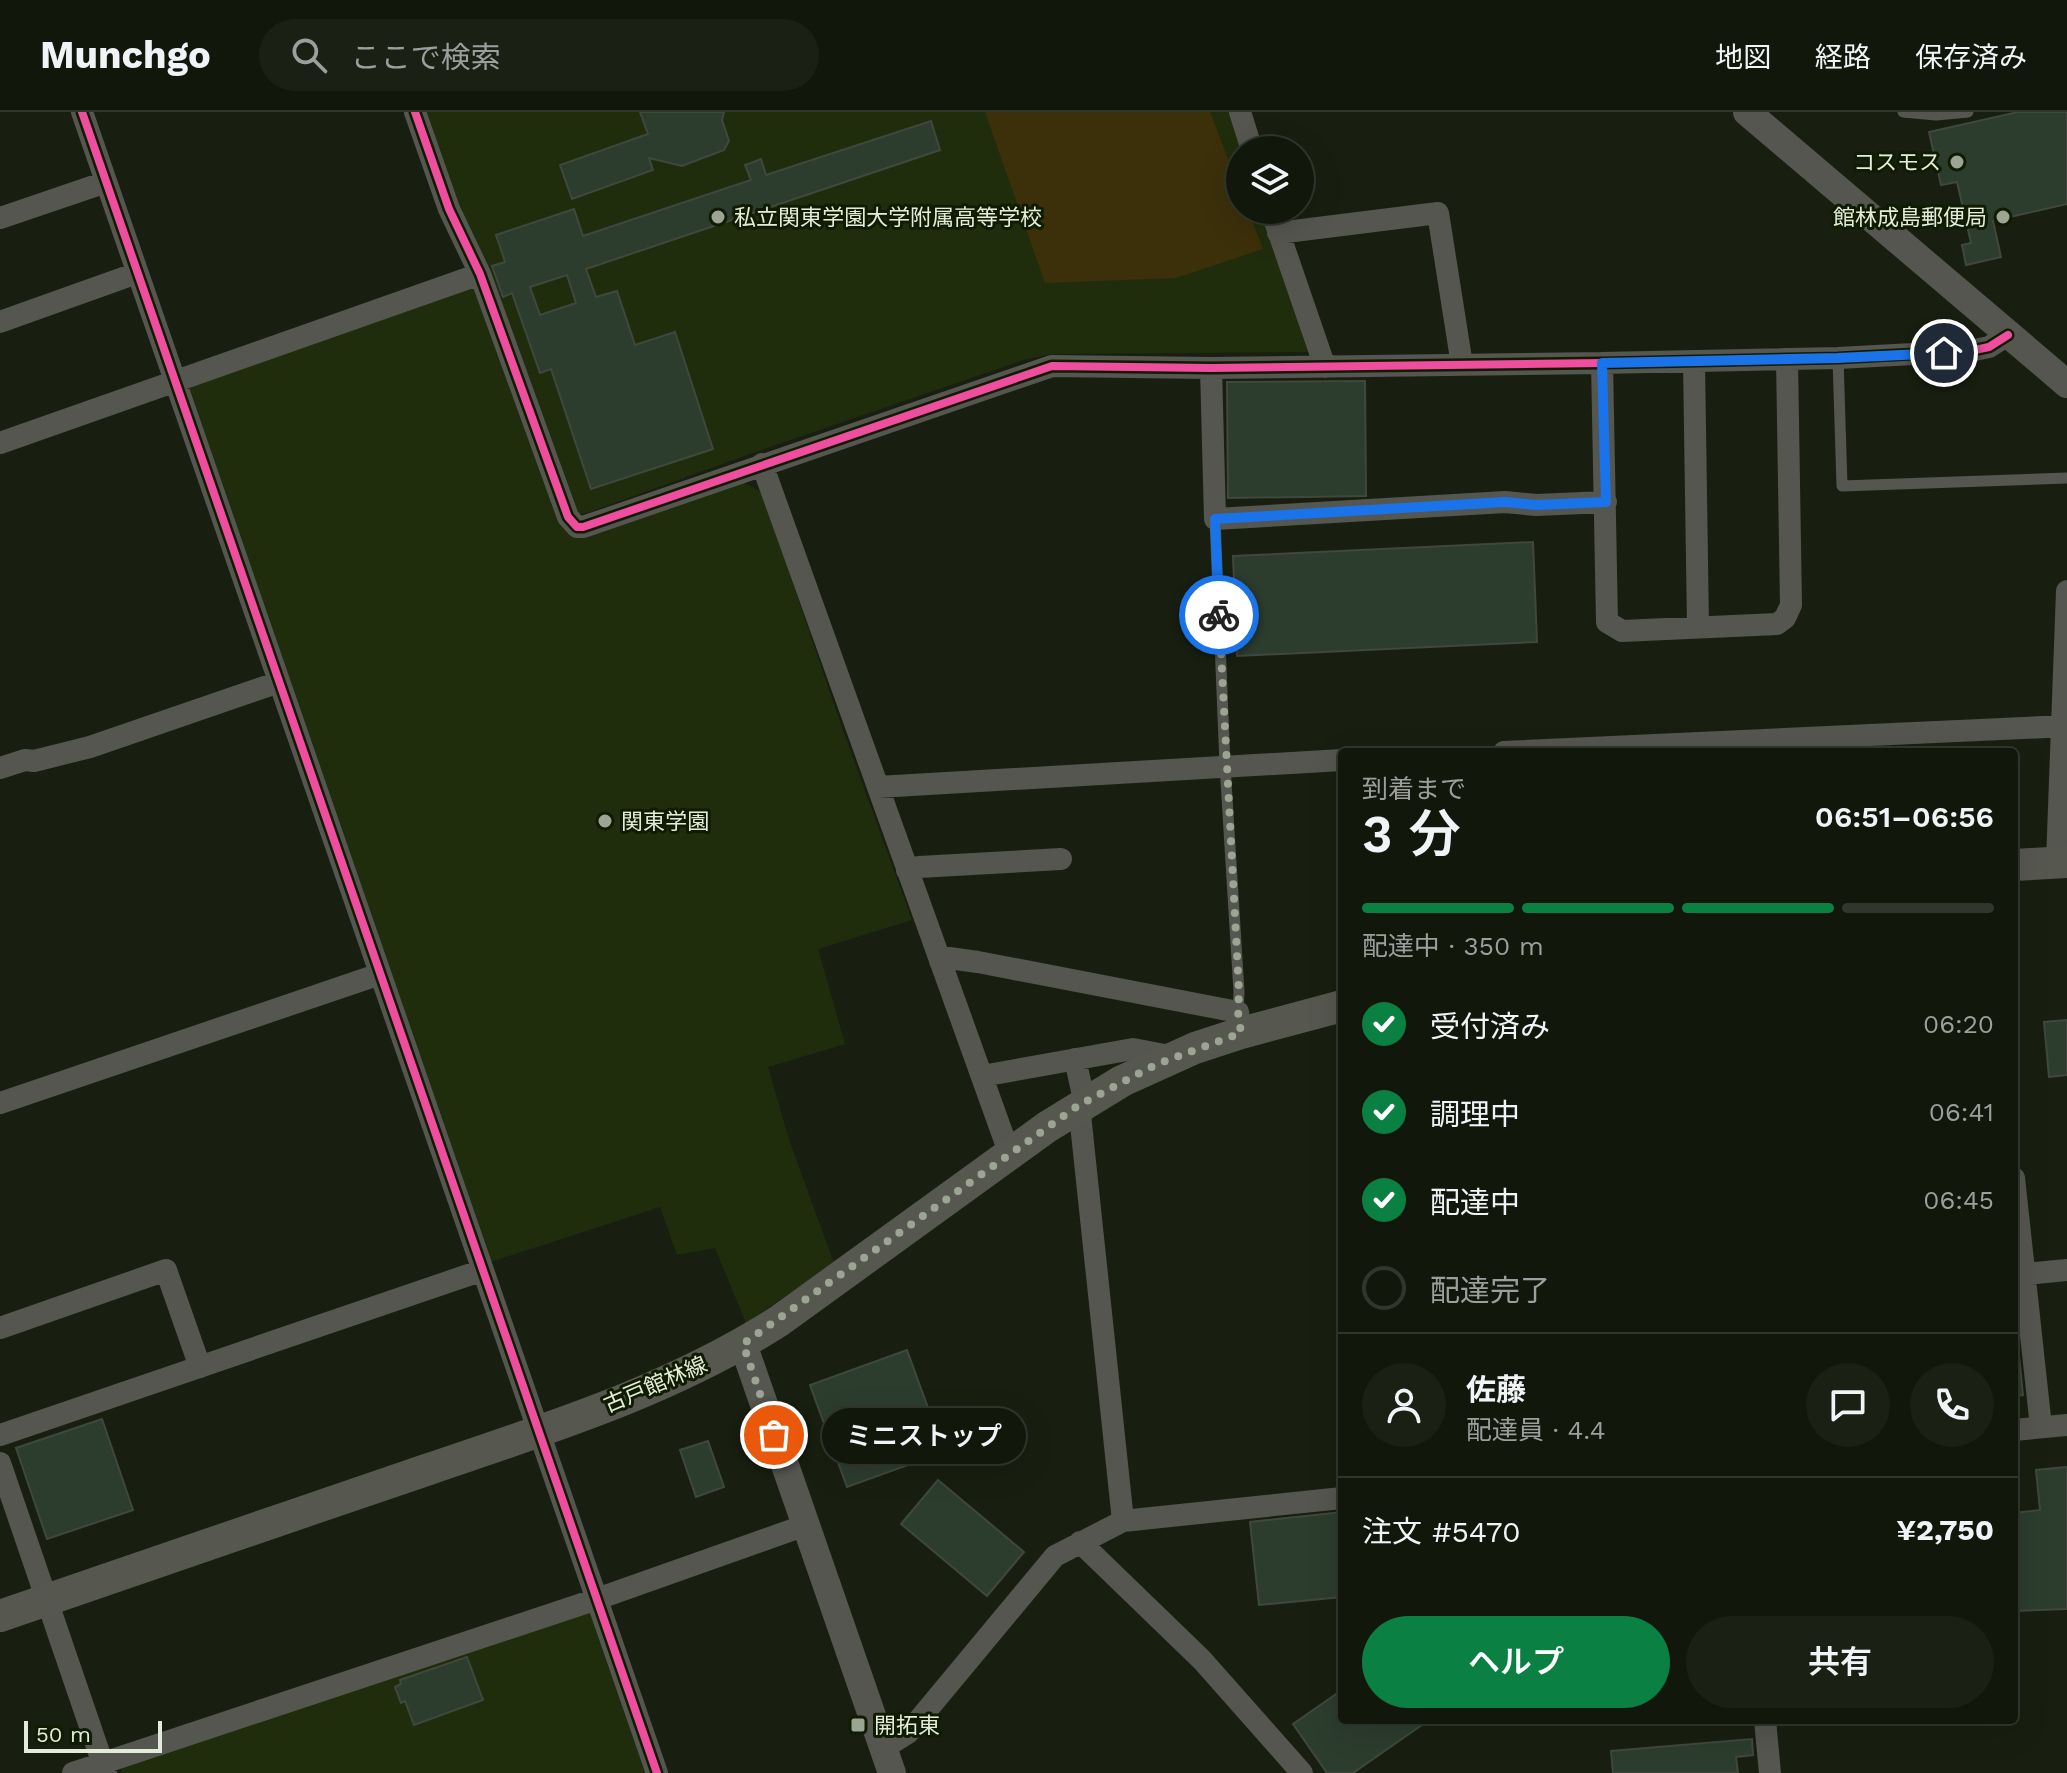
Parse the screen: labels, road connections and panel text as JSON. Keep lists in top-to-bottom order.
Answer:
{
  "streets": {
    "main road": ["古戸館林線"]
  },
  "places": {
    "other": [
      "コスモス",
      "私立関東学園大学附属高等学校",
      "館林成島郵便局",
      "関東学園",
      "ミニストップ"
    ],
    "transit": ["開拓東"]
  },
  "scale_bar": "50 m",
  "page": {
    "header": "Munchgo",
    "search": "ここで検索",
    "nav": ["地図", "経路", "保存済み"],
    "heading": ["3 分", "到着まで", "06:51–06:56"],
    "panel": [
      "佐藤",
      "配達員 · 4.4",
      "注文 #5470",
      "¥2,750"
    ],
    "bar": "配達中 · 350 m",
    "list": [
      ["受付済み", "06:20"],
      ["調理中", "06:41"],
      ["配達中", "06:45"],
      "配達完了"
    ],
    "bubble": "ミニストップ",
    "buttons": ["ヘルプ", "共有"],
    "scale": "50 m"
  }
}
